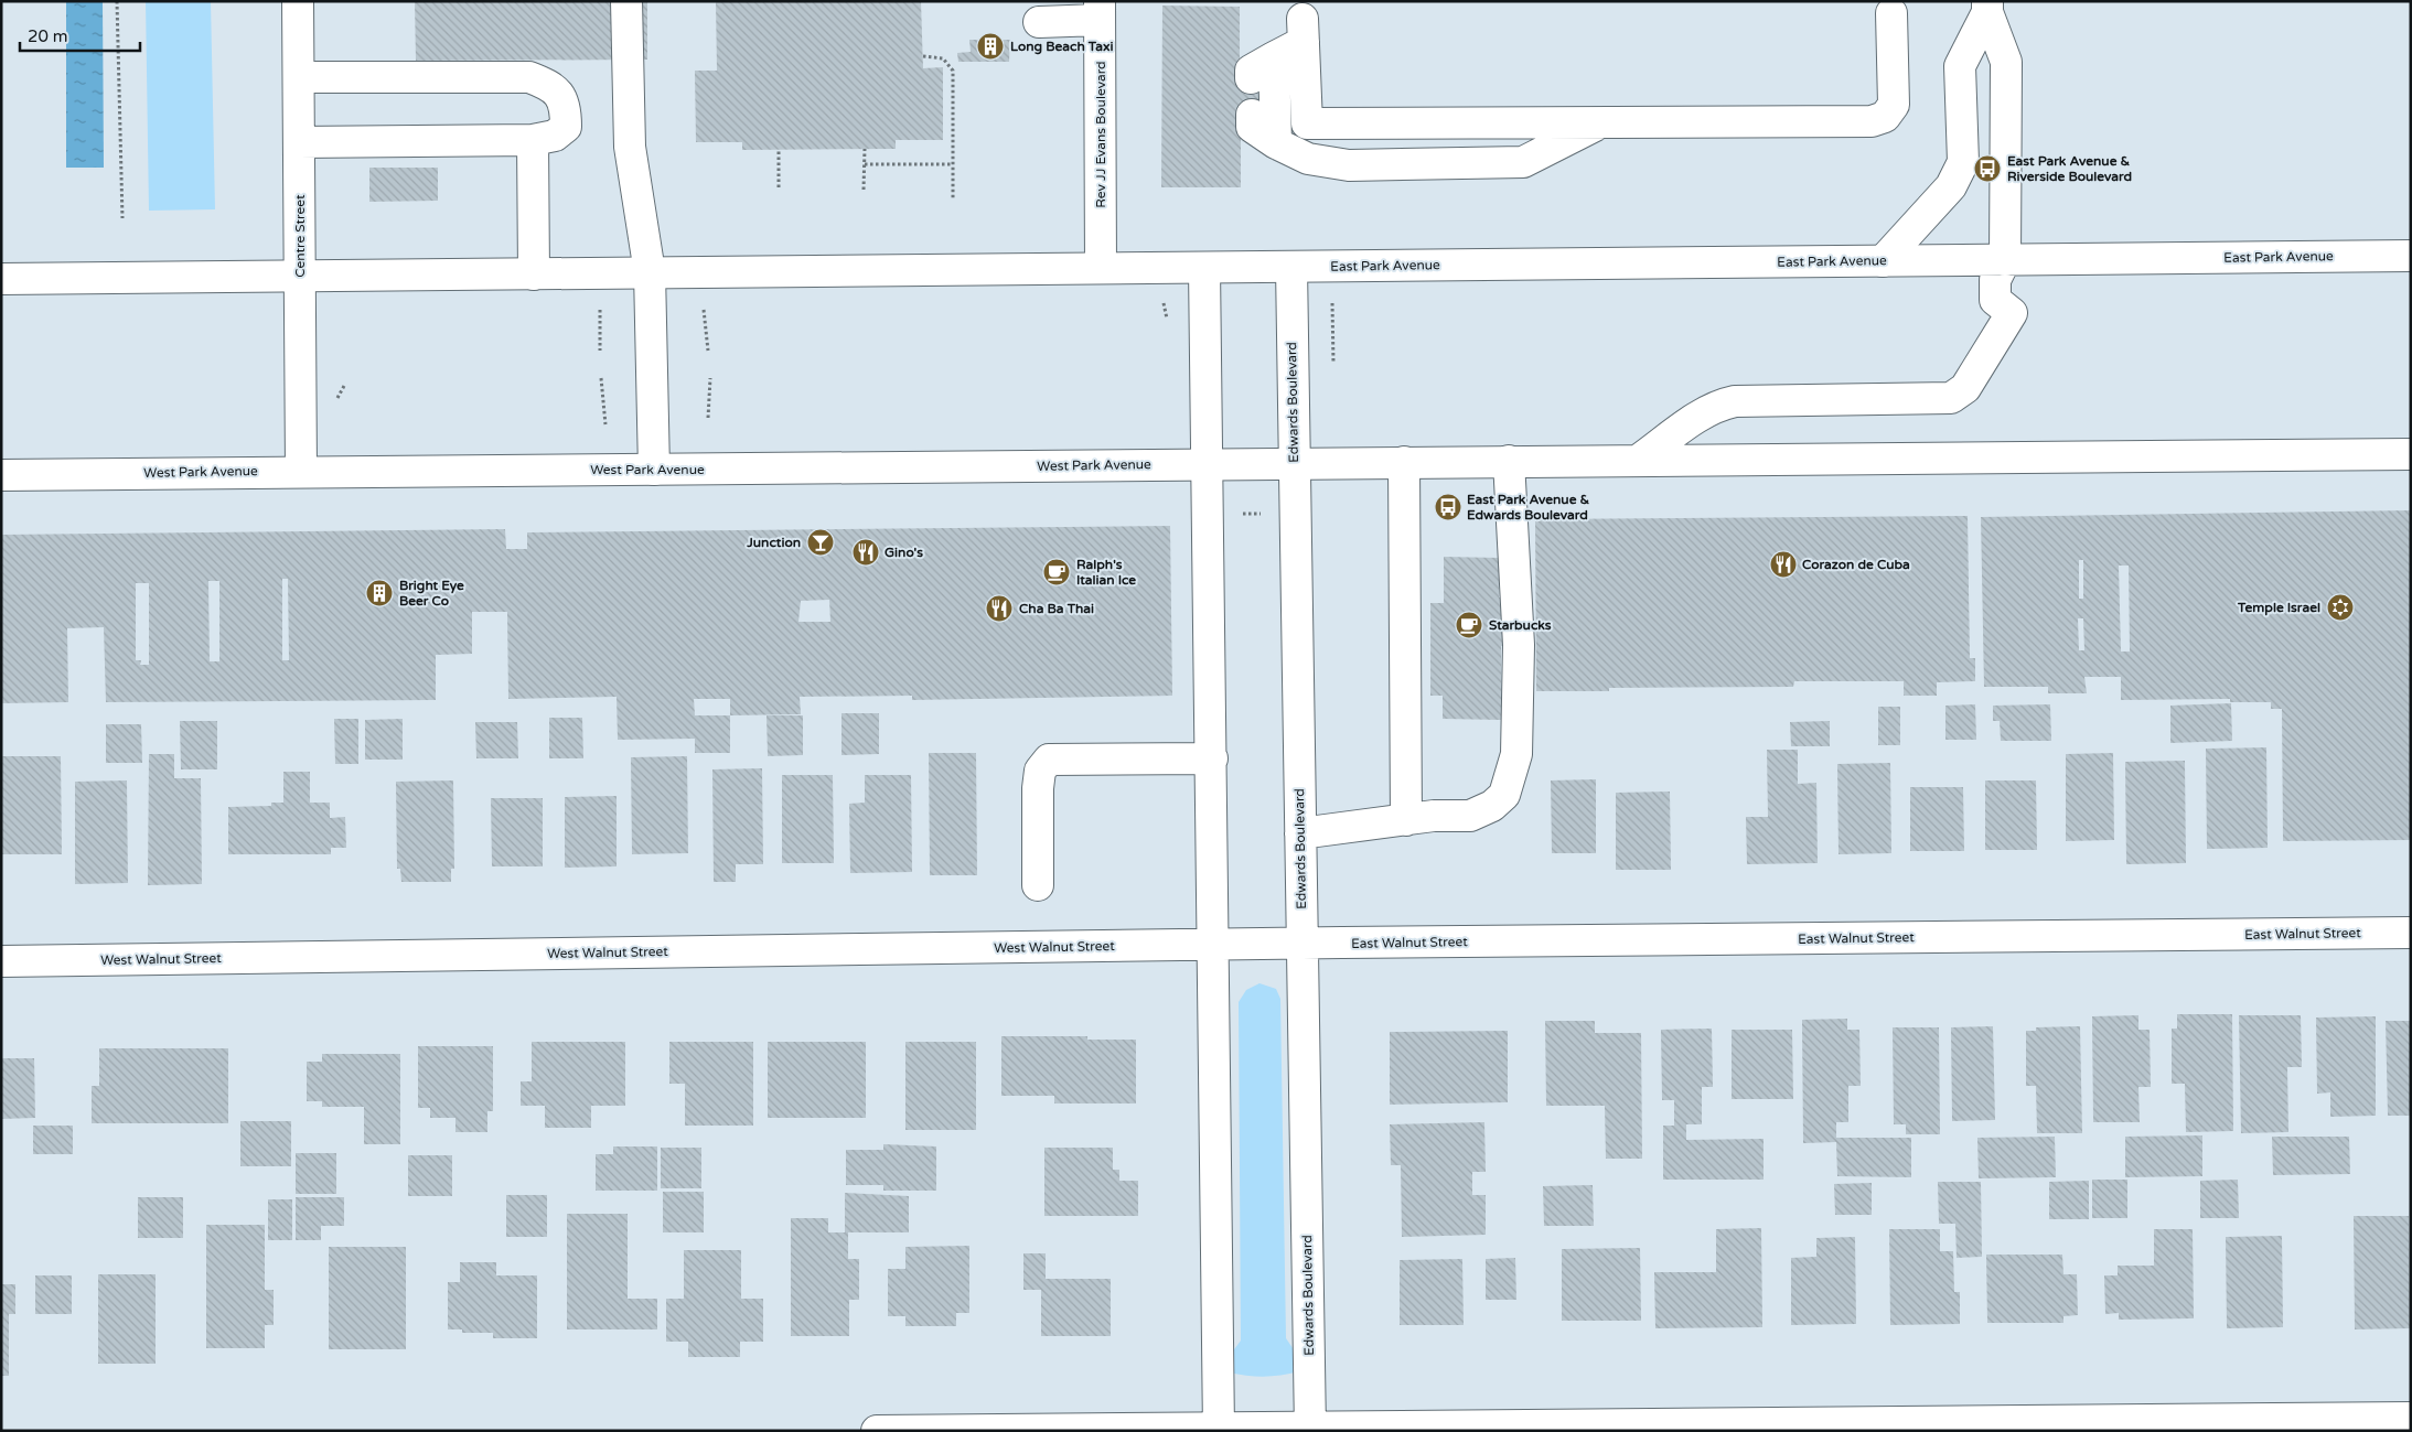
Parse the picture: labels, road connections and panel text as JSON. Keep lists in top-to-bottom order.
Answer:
{
  "streets": {
    "main road": [
      "Rev JJ Evans Boulevard",
      "Centre Street",
      "East Park Avenue",
      "Edwards Boulevard",
      "West Park Avenue",
      "East Walnut Street",
      "West Walnut Street"
    ]
  },
  "crossings": [
    ["Centre Street", "West Park Avenue"],
    ["East Park Avenue", "Edwards Boulevard"],
    ["Edwards Boulevard", "West Park Avenue"],
    ["Edwards Boulevard", "East Walnut Street"],
    ["East Walnut Street", "West Walnut Street"]
  ],
  "places": {
    "building": ["Long Beach Taxi", "Bright Eye Beer Co"],
    "bus stop": ["East Park Avenue & Riverside Boulevard", "East Park Avenue & Edwards Boulevard"],
    "bar": ["Junction"],
    "restaurant": ["Gino's", "Corazon de Cuba", "Cha Ba Thai"],
    "cafe": ["Ralph's Italian Ice", "Starbucks"],
    "synagogue": ["Temple Israel"]
  },
  "scale_bar": "20 m"
}
